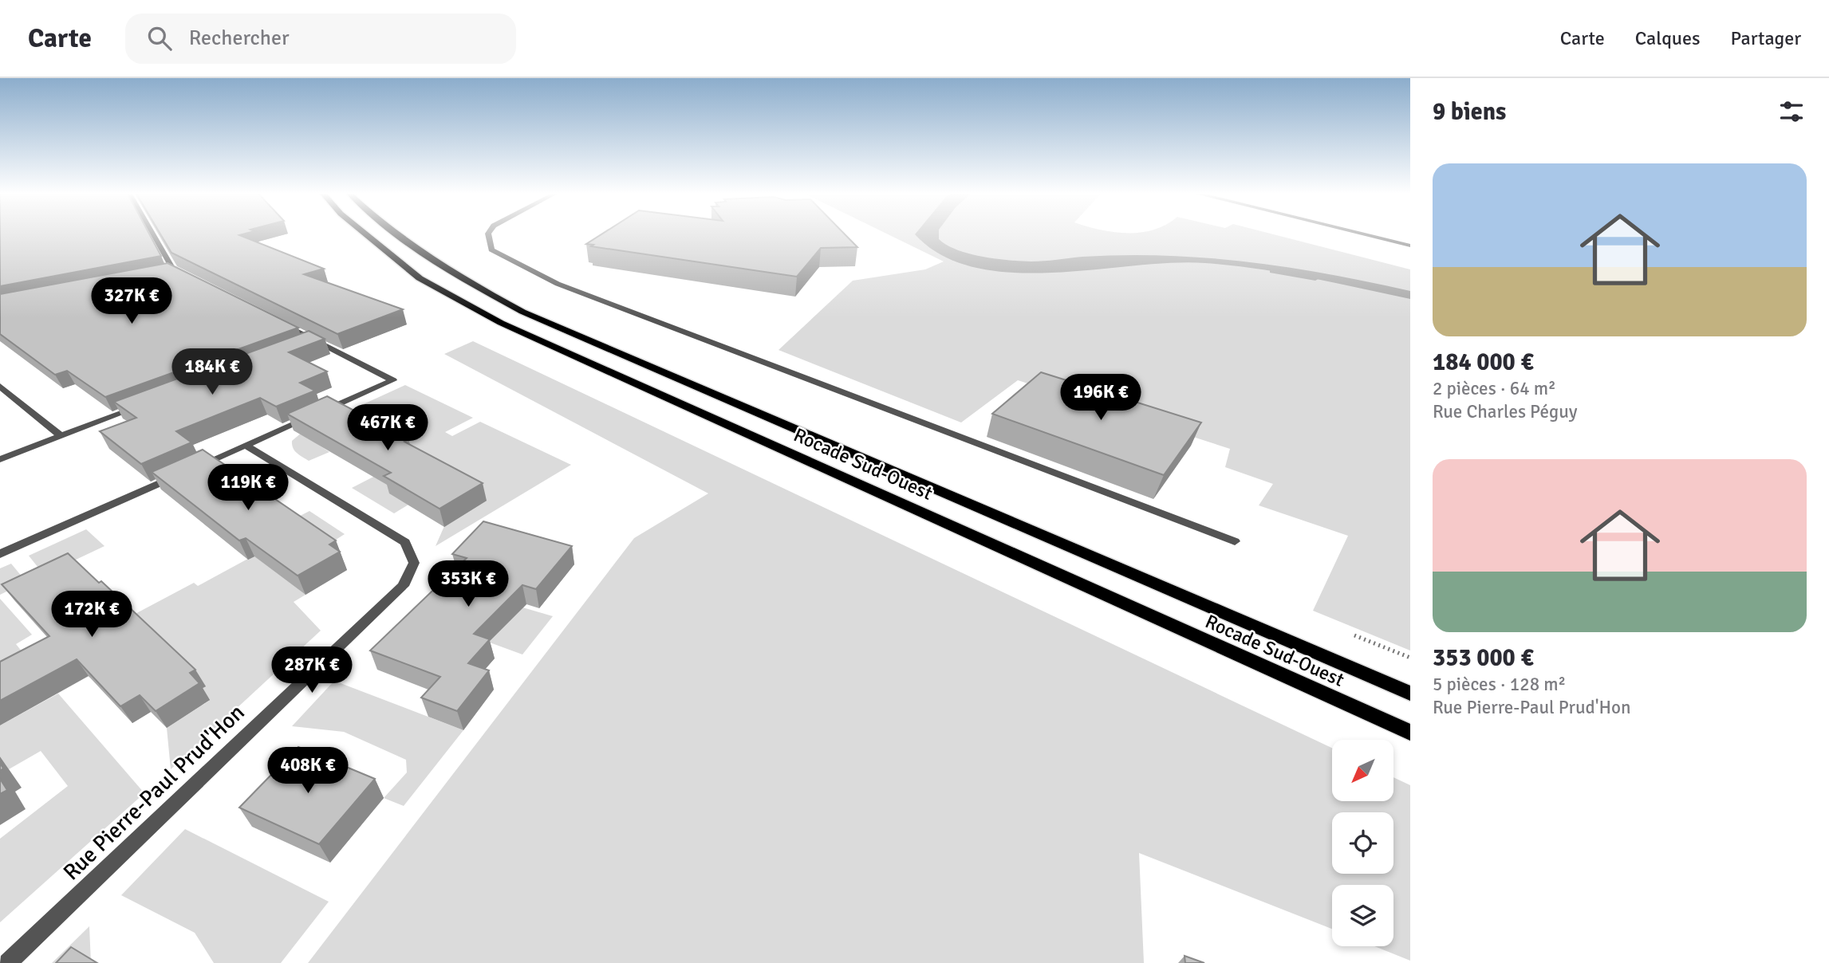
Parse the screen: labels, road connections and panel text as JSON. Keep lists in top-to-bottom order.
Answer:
{
  "streets": {
    "main road": ["Rocade Sud-Ouest"],
    "street": ["Rue Pierre-Paul Prud'Hon"]
  },
  "north": "bottom left",
  "page": {
    "header": "Carte",
    "search": "Rechercher",
    "nav": ["Carte", "Calques", "Partager"],
    "heading": "9 biens",
    "list": [
      {
        "name": "184 000 €",
        "note": "2 pièces · 64 m² · Rue Charles Péguy"
      },
      {
        "name": "353 000 €",
        "note": "5 pièces · 128 m² · Rue Pierre-Paul Prud'Hon"
      }
    ],
    "price": [
      "327K €",
      "184K €",
      "196K €",
      "467K €",
      "119K €",
      "353K €",
      "172K €",
      "287K €",
      "408K €"
    ]
  }
}
